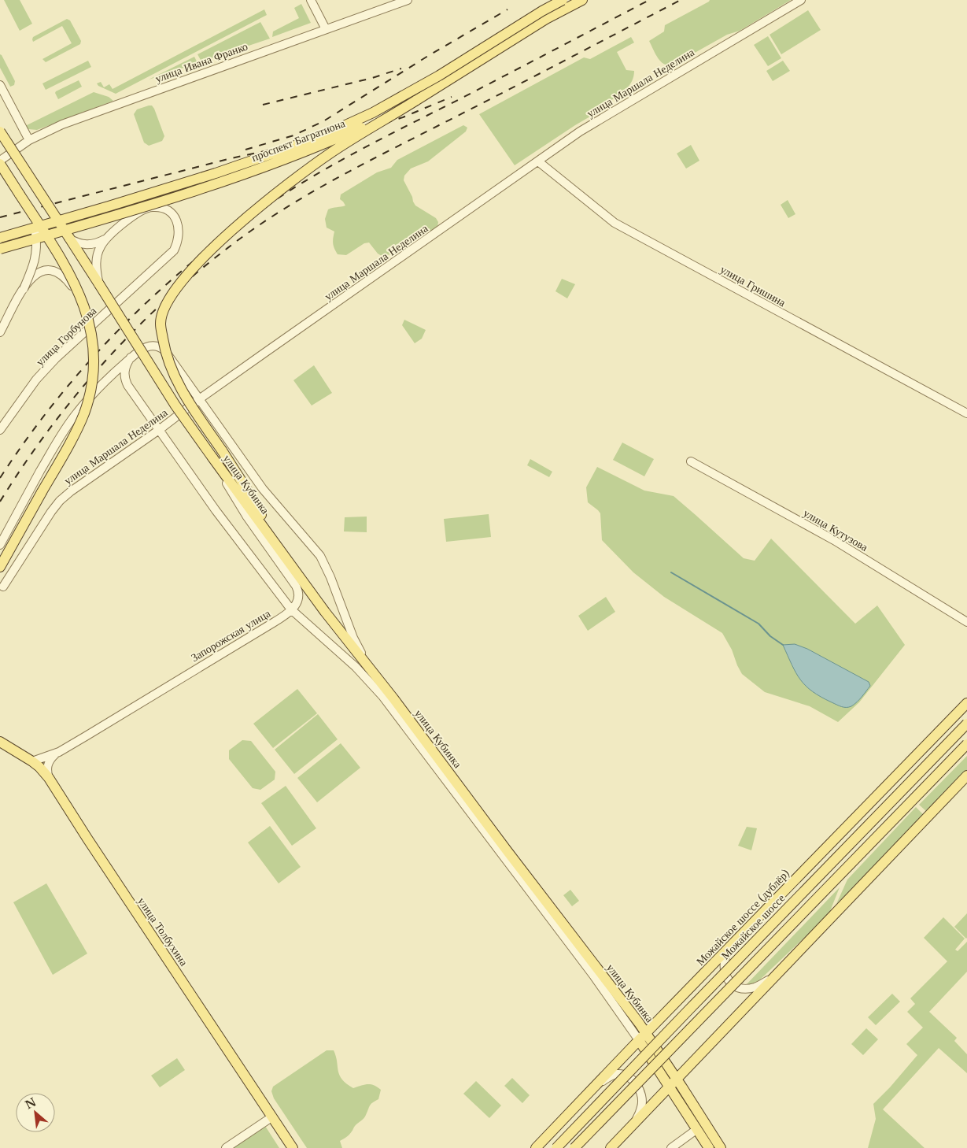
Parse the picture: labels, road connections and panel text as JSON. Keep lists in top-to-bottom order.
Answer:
{
  "streets": {
    "main road": [
      "проспект Багратиона",
      "улица Кубинка",
      "Можайское шоссе (дублёр)",
      "Можайское шоссе",
      "улица Толбухина"
    ],
    "street": [
      "улица Ивана Франко",
      "улица Маршала Неделина",
      "улица Гришина",
      "улица Горбунова",
      "улица Кутузова",
      "Запорожская улица"
    ]
  },
  "crossings": [
    ["улица Маршала Неделина", "улица Гришина"],
    ["улица Кубинка", "Можайское шоссе (дублёр)"],
    ["Запорожская улица", "улица Толбухина"]
  ],
  "north": "top left"
}
